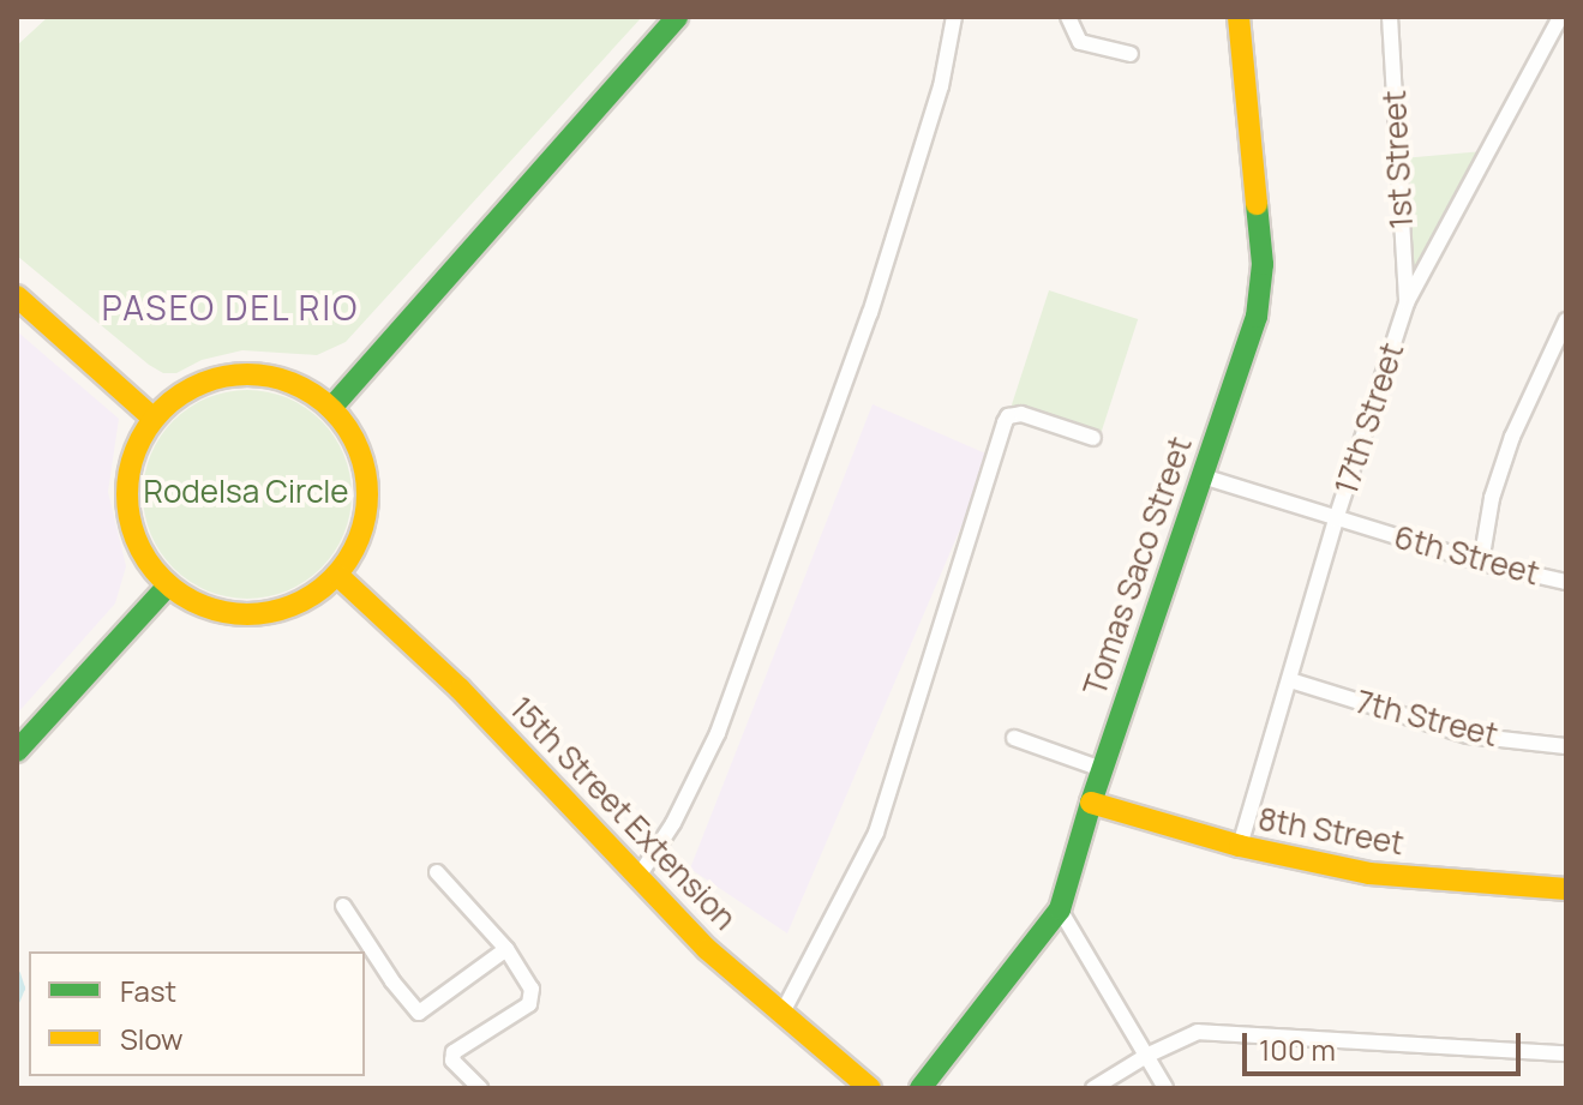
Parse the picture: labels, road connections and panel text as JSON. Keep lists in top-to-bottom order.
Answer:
{
  "streets": {
    "main road": ["Tomas Saco Street", "15th Street Extension", "8th Street"],
    "street": [
      "1st Street",
      "17th Street",
      "6th Street",
      "7th Street"
    ]
  },
  "crossings": [
    ["1st Street", "17th Street"],
    ["17th Street", "6th Street"],
    ["17th Street", "7th Street"],
    ["17th Street", "8th Street"],
    ["6th Street", "Tomas Saco Street"],
    ["Tomas Saco Street", "8th Street"]
  ],
  "districts": ["PASEO DEL RIO"],
  "parks": ["Rodelsa Circle"],
  "legend": ["Fast", "Slow"],
  "scale_bar": "100 m"
}
